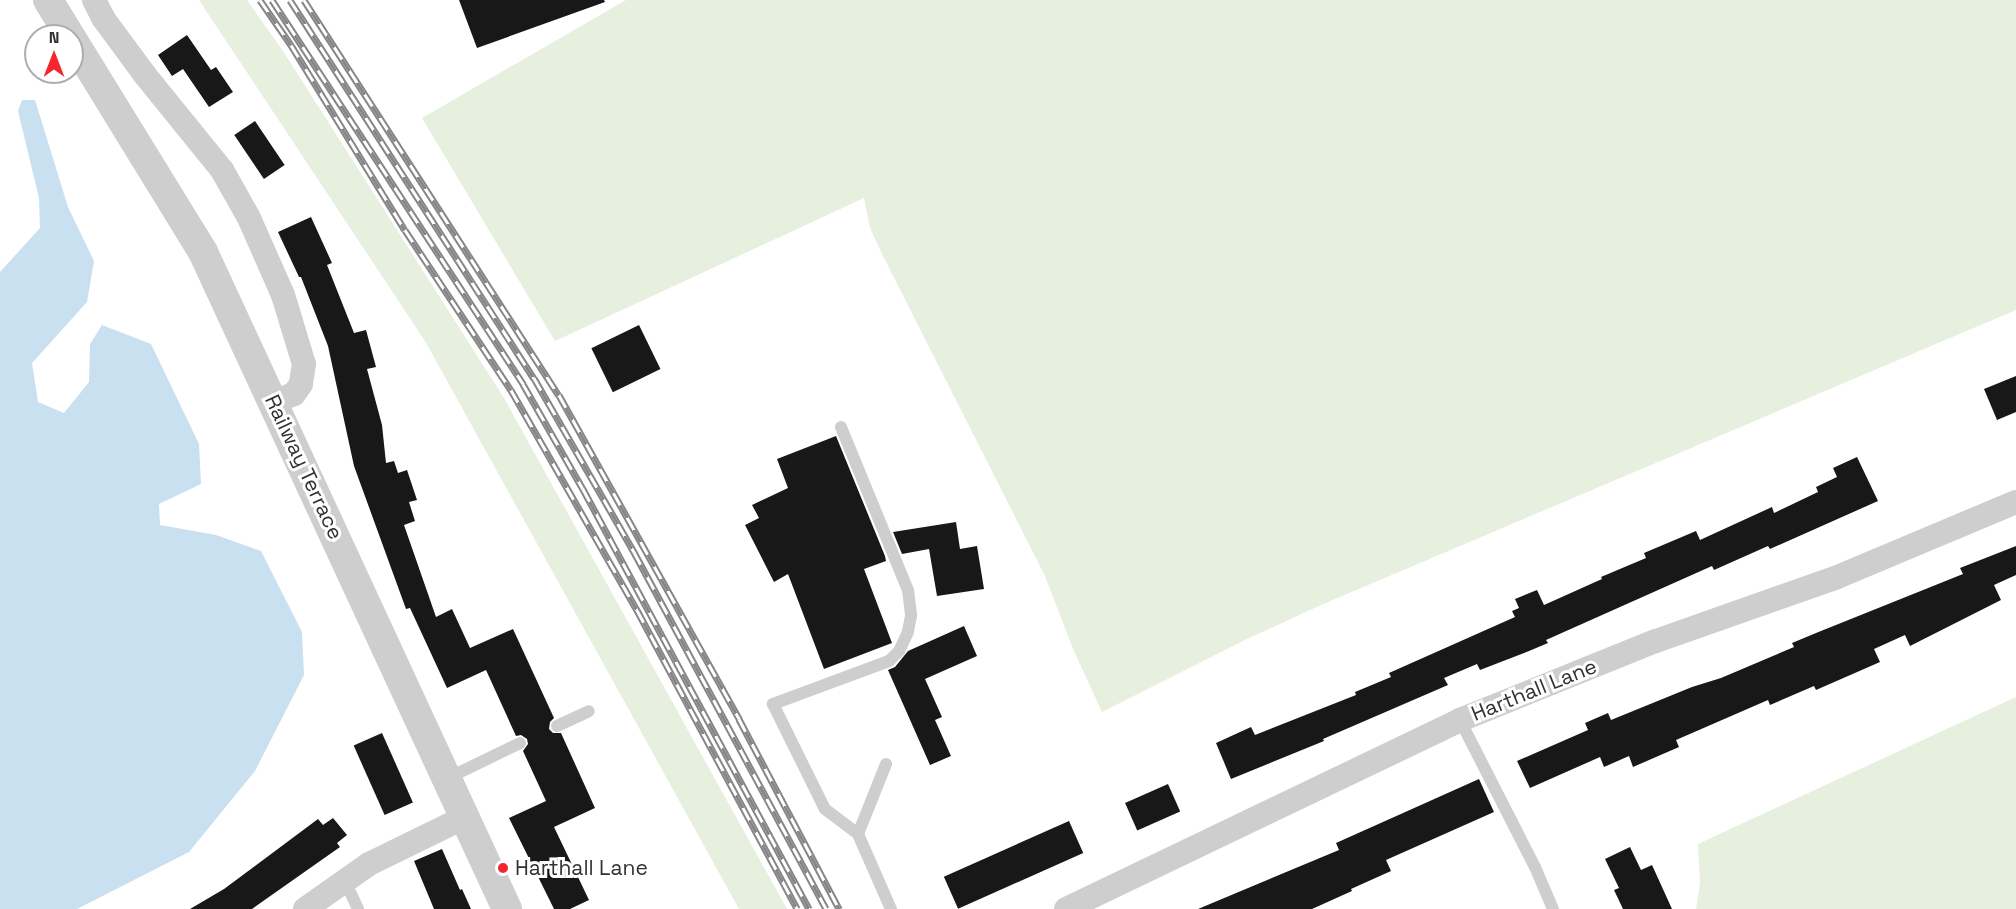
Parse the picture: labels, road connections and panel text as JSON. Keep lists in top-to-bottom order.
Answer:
{
  "streets": {
    "street": ["Railway Terrace", "Harthall Lane"]
  },
  "places": ["Harthall Lane"],
  "north": "top"
}
